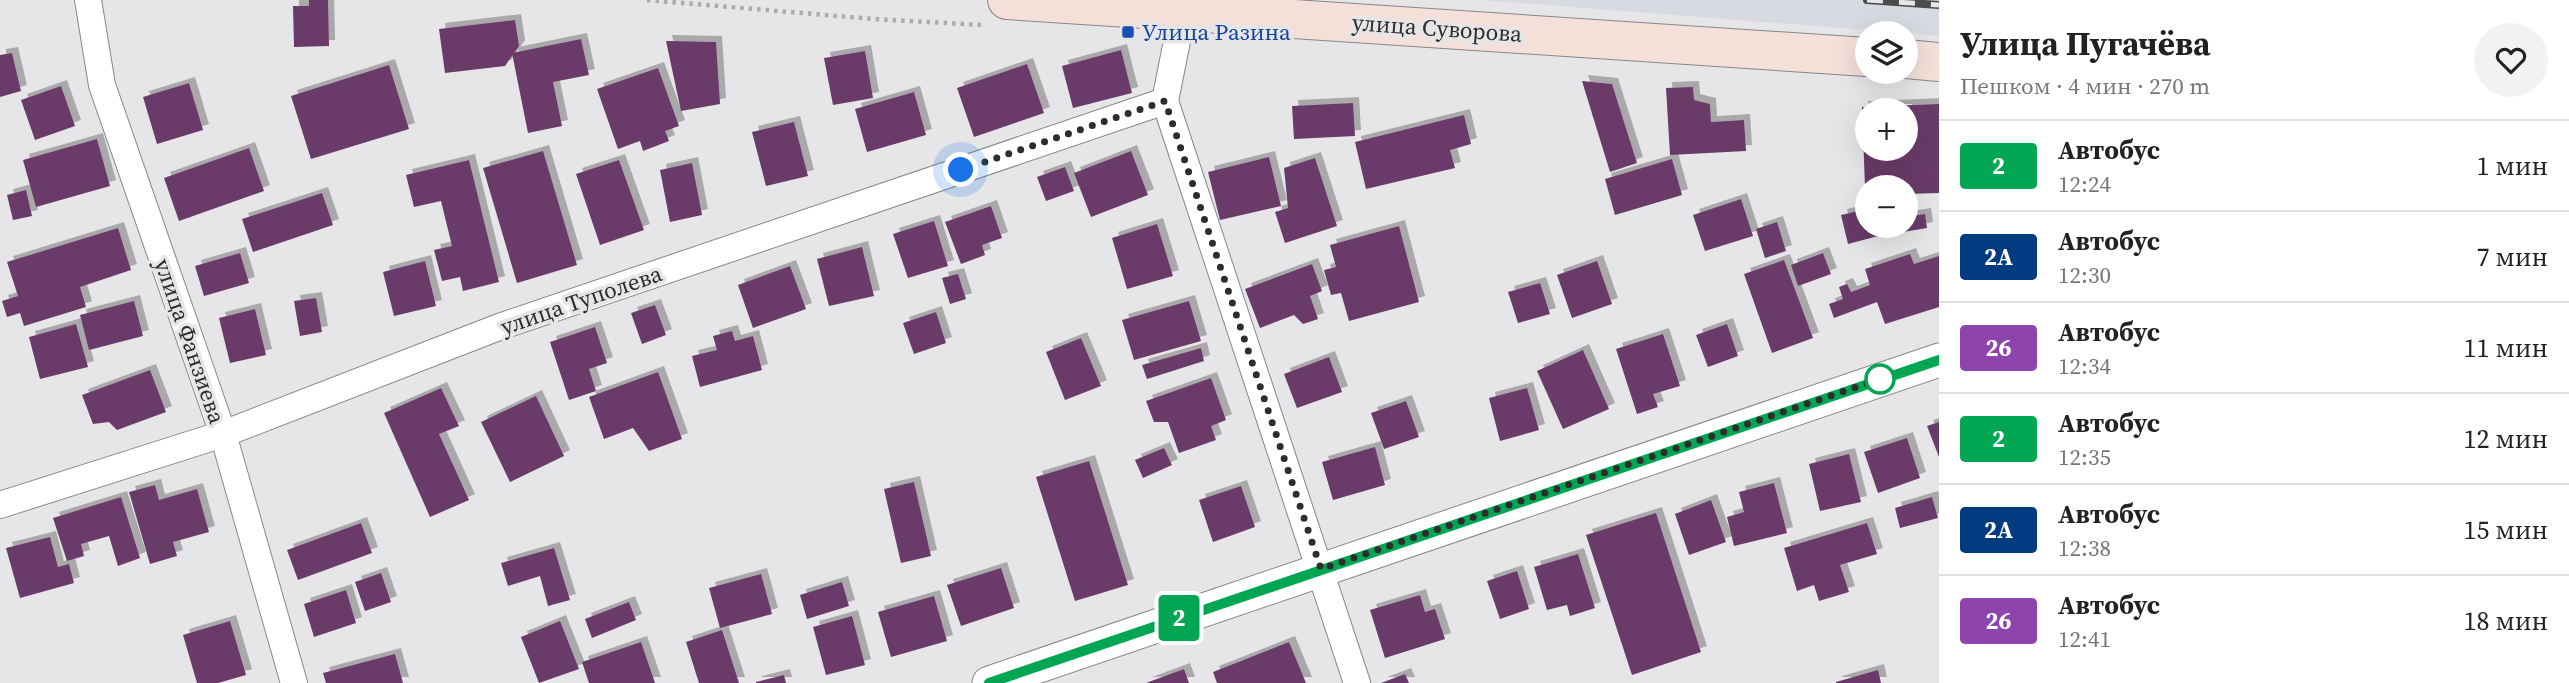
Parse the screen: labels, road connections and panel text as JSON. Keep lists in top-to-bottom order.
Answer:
{
  "streets": {
    "main road": ["улица Суворова"],
    "street": ["улица Туполева", "улица Фанзиева"]
  },
  "crossings": [
    ["улица Туполева", "улица Фанзиева"]
  ],
  "places": {
    "transit": ["Улица Разина"]
  },
  "lines": ["bus line 2"],
  "page": {
    "on_map": "2",
    "heading": ["Улица Пугачёва", "Пешком · 4 мин · 270 m"],
    "map_buttons": ["+", "−"],
    "list": [
      {
        "mark": "2",
        "name": "Автобус",
        "note": "12:24",
        "value": "1 мин"
      },
      {
        "mark": "2А",
        "name": "Автобус",
        "note": "12:30",
        "value": "7 мин"
      },
      {
        "mark": "26",
        "name": "Автобус",
        "note": "12:34",
        "value": "11 мин"
      },
      {
        "mark": "2",
        "name": "Автобус",
        "note": "12:35",
        "value": "12 мин"
      },
      {
        "mark": "2А",
        "name": "Автобус",
        "note": "12:38",
        "value": "15 мин"
      },
      {
        "mark": "26",
        "name": "Автобус",
        "note": "12:41",
        "value": "18 мин"
      }
    ]
  }
}
